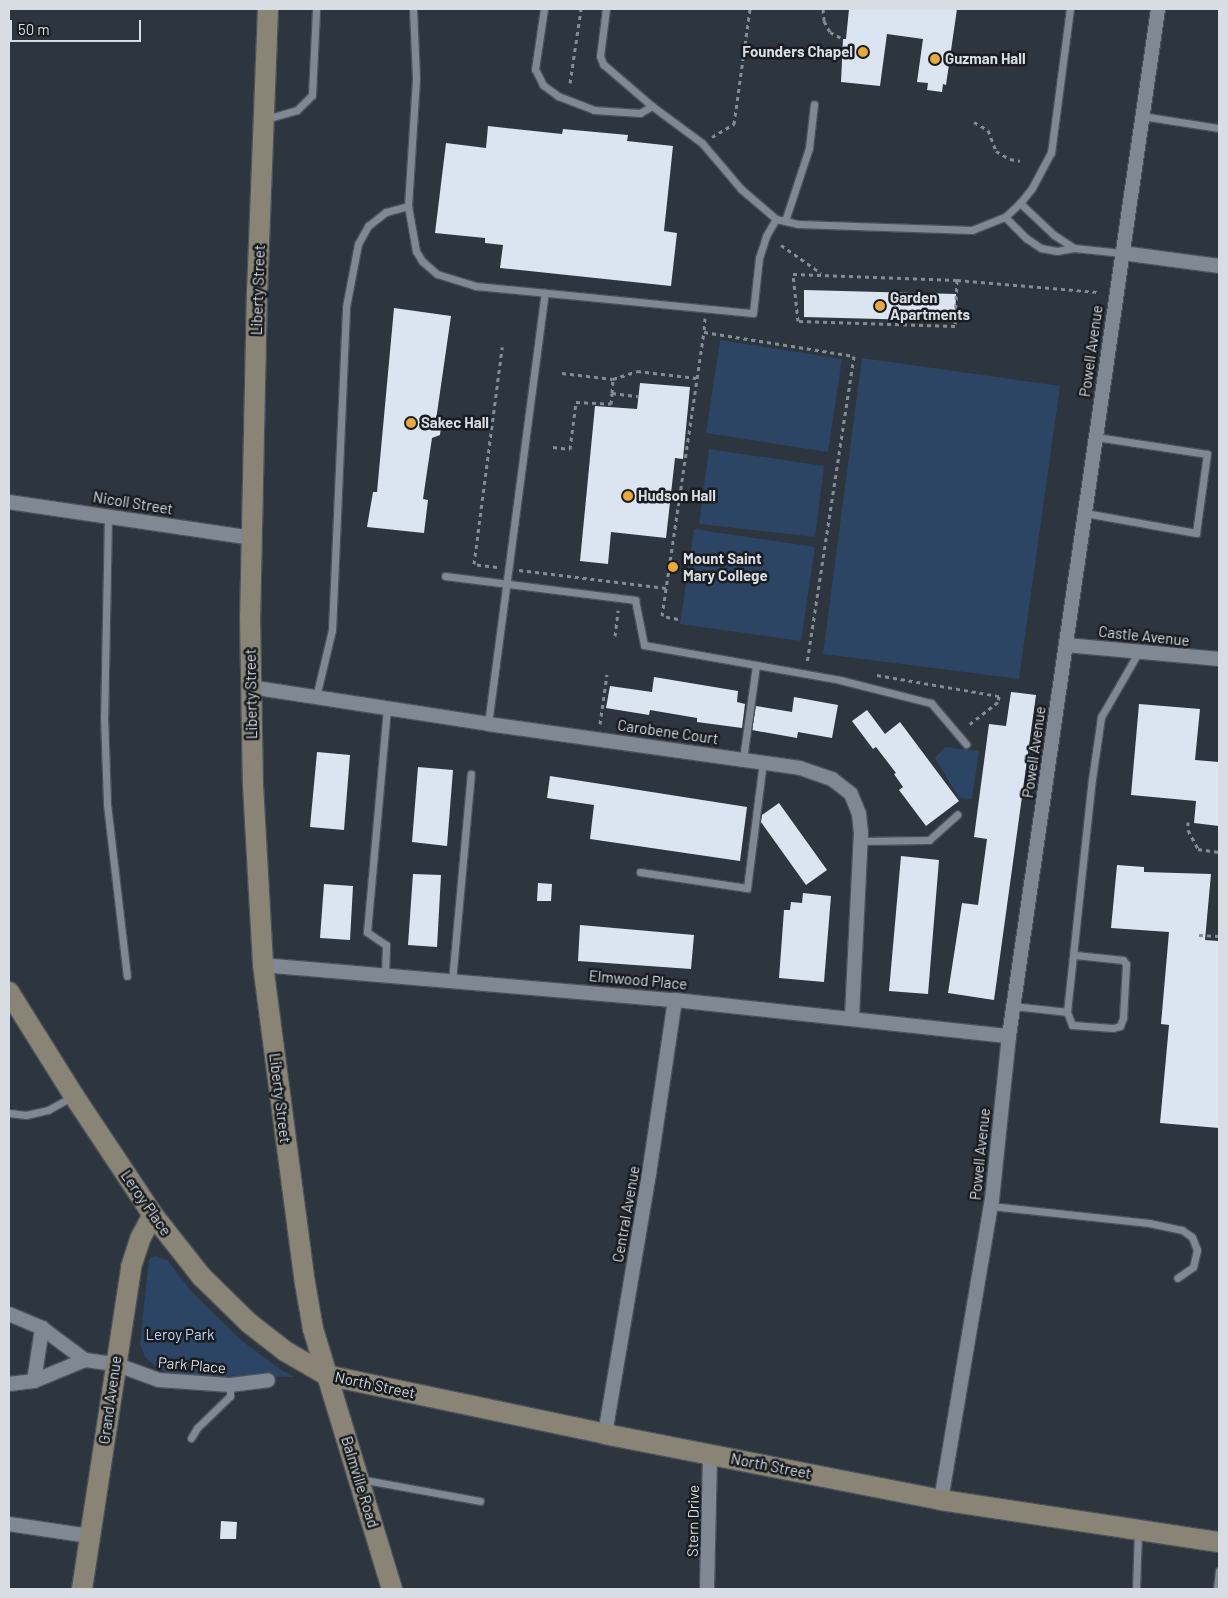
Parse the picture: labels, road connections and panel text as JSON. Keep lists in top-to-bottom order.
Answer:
{
  "streets": {
    "street": [
      "Liberty Street",
      "Powell Avenue",
      "Nicoll Street",
      "Castle Avenue",
      "Carobene Court",
      "Elmwood Place",
      "Leroy Place",
      "Central Avenue",
      "Park Place",
      "North Street",
      "Grand Avenue",
      "Balmville Road",
      "Stern Drive"
    ]
  },
  "crossings": [
    ["Liberty Street", "Nicoll Street"],
    ["Liberty Street", "Carobene Court"],
    ["Liberty Street", "Elmwood Place"],
    ["Liberty Street", "Leroy Place"],
    ["Liberty Street", "North Street"],
    ["Liberty Street", "Balmville Road"],
    ["Powell Avenue", "Castle Avenue"],
    ["Powell Avenue", "Elmwood Place"],
    ["Powell Avenue", "North Street"],
    ["Carobene Court", "Elmwood Place"],
    ["Elmwood Place", "Central Avenue"],
    ["Leroy Place", "North Street"],
    ["Leroy Place", "Grand Avenue"],
    ["Leroy Place", "Balmville Road"],
    ["Central Avenue", "North Street"],
    ["Park Place", "Grand Avenue"],
    ["North Street", "Balmville Road"],
    ["North Street", "Stern Drive"]
  ],
  "parks": ["Leroy Park"],
  "places": [
    "Founders Chapel",
    "Guzman Hall",
    "Garden Apartments",
    "Sakec Hall",
    "Hudson Hall",
    "Mount Saint Mary College"
  ],
  "scale_bar": "50 m"
}
